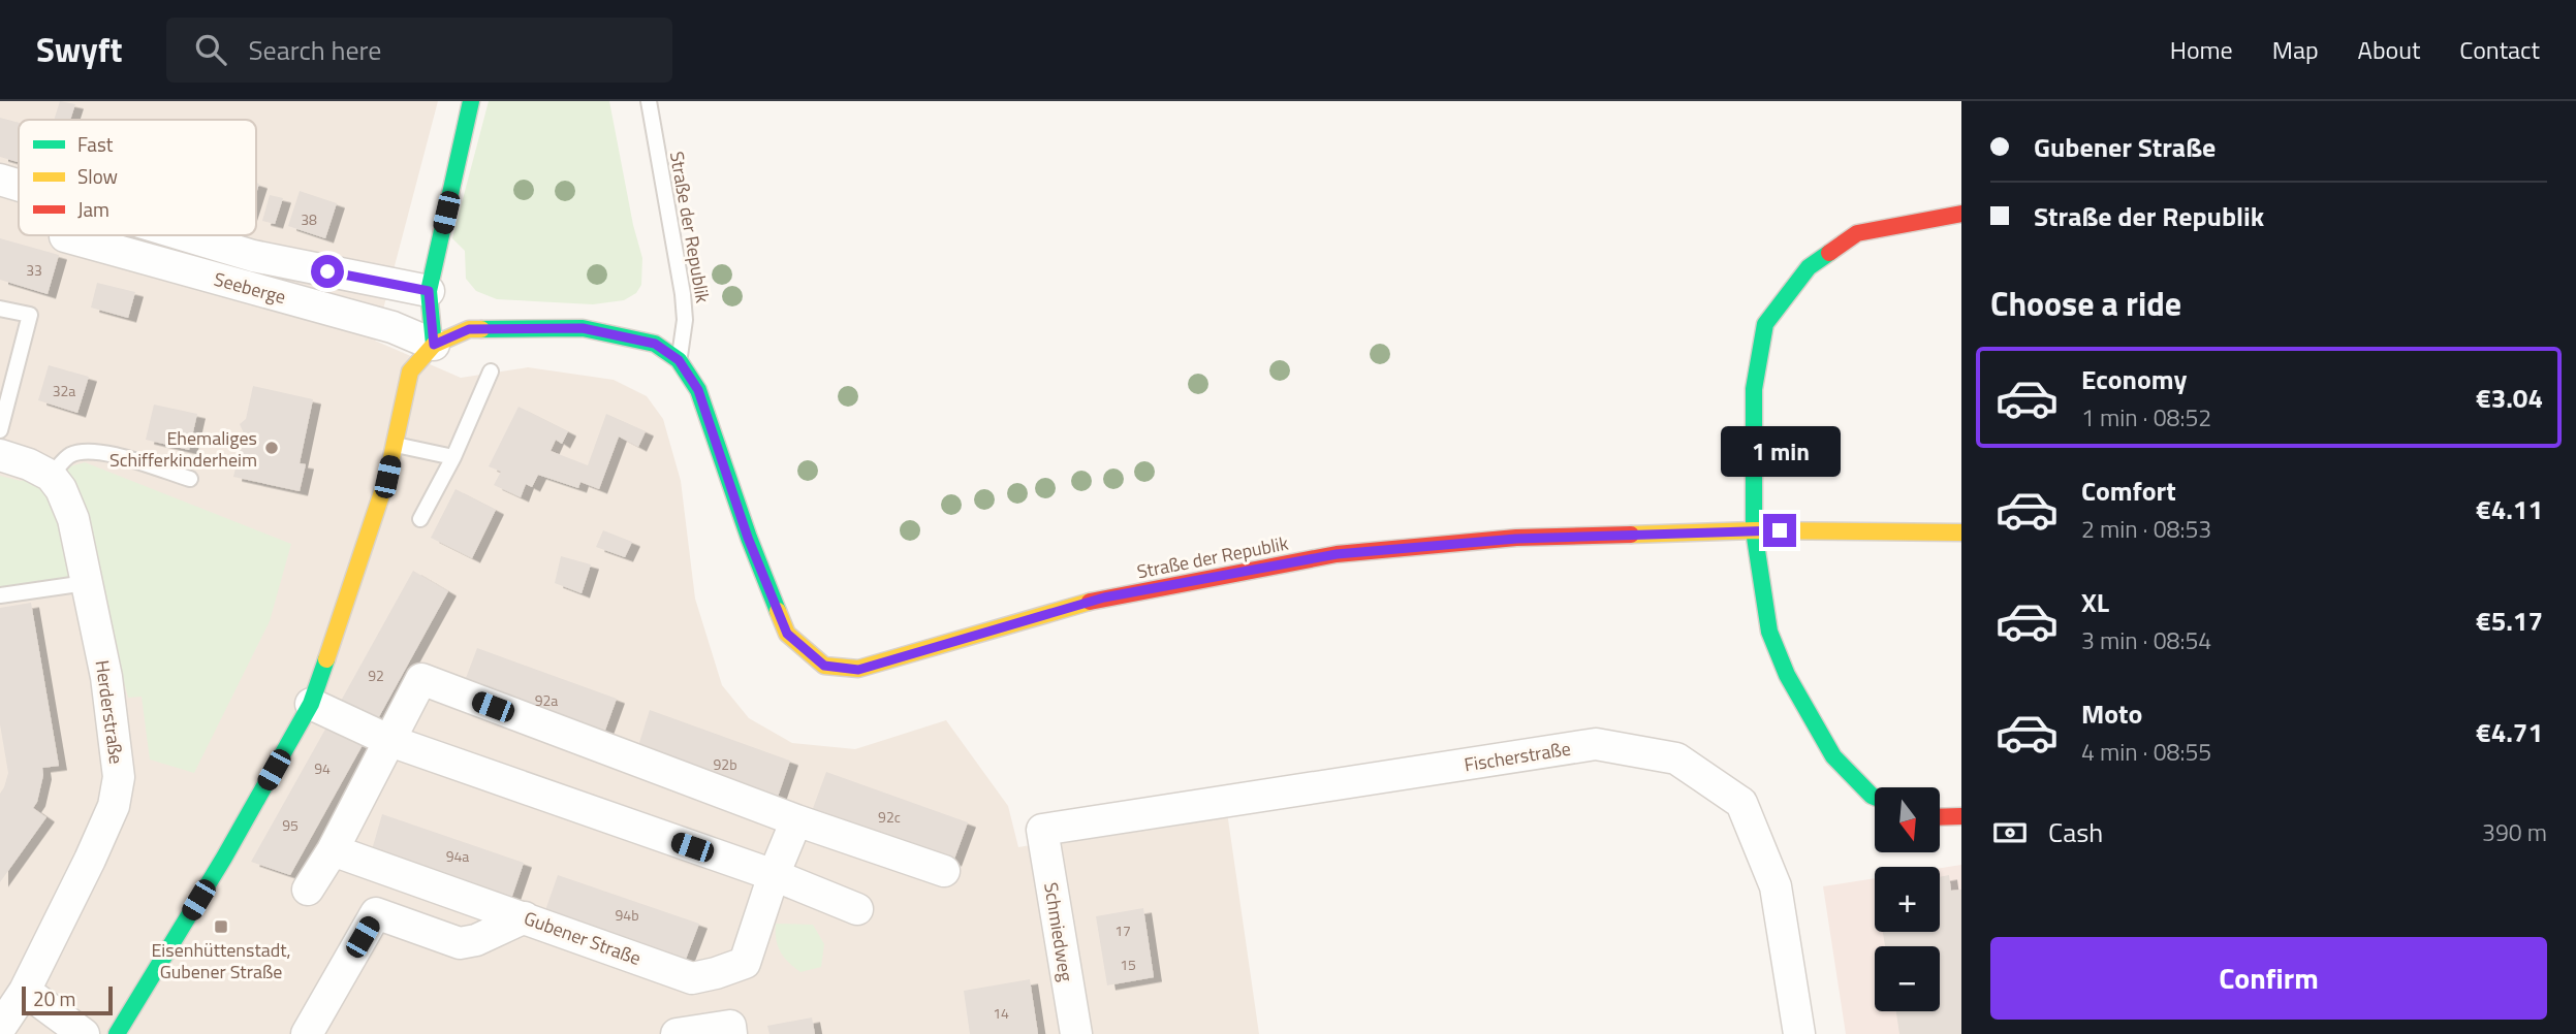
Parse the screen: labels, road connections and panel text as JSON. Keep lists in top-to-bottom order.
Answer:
{
  "streets": {
    "main road": ["Straße der Republik"],
    "street": [
      "Seeberge",
      "Herderstraße",
      "Fischerstraße",
      "Schmiedweg",
      "Gubener Straße"
    ]
  },
  "crossings": [
    ["Straße der Republik", "Seeberge"],
    ["Fischerstraße", "Schmiedweg"]
  ],
  "places": {
    "other": ["Ehemaliges Schifferkinderheim"],
    "transit": ["Eisenhüttenstadt, Gubener Straße"]
  },
  "house_numbers": [
    "38",
    "33",
    "32a",
    "92",
    "92a",
    "92b",
    "94",
    "92c",
    "95",
    "94a",
    "94b",
    "17",
    "15",
    "14"
  ],
  "legend": ["Fast", "Slow", "Jam"],
  "scale_bar": "20 m",
  "north": "bottom",
  "page": {
    "header": "Swyft",
    "search": "Search here",
    "nav": [
      "Home",
      "Map",
      "About",
      "Contact"
    ],
    "banner": ["Gubener Straße", "Straße der Republik"],
    "heading": "Choose a ride",
    "list": [
      {
        "name": "Economy",
        "note": "1 min · 08:52",
        "value": "€3.04"
      },
      {
        "name": "Comfort",
        "note": "2 min · 08:53",
        "value": "€4.11"
      },
      {
        "name": "XL",
        "note": "3 min · 08:54",
        "value": "€5.17"
      },
      {
        "name": "Moto",
        "note": "4 min · 08:55",
        "value": "€4.71"
      }
    ],
    "bubble": "1 min",
    "map_buttons": ["+", "−"],
    "pay": ["Cash", "390 m"],
    "buttons": "Confirm",
    "scale": "20 m"
  }
}
